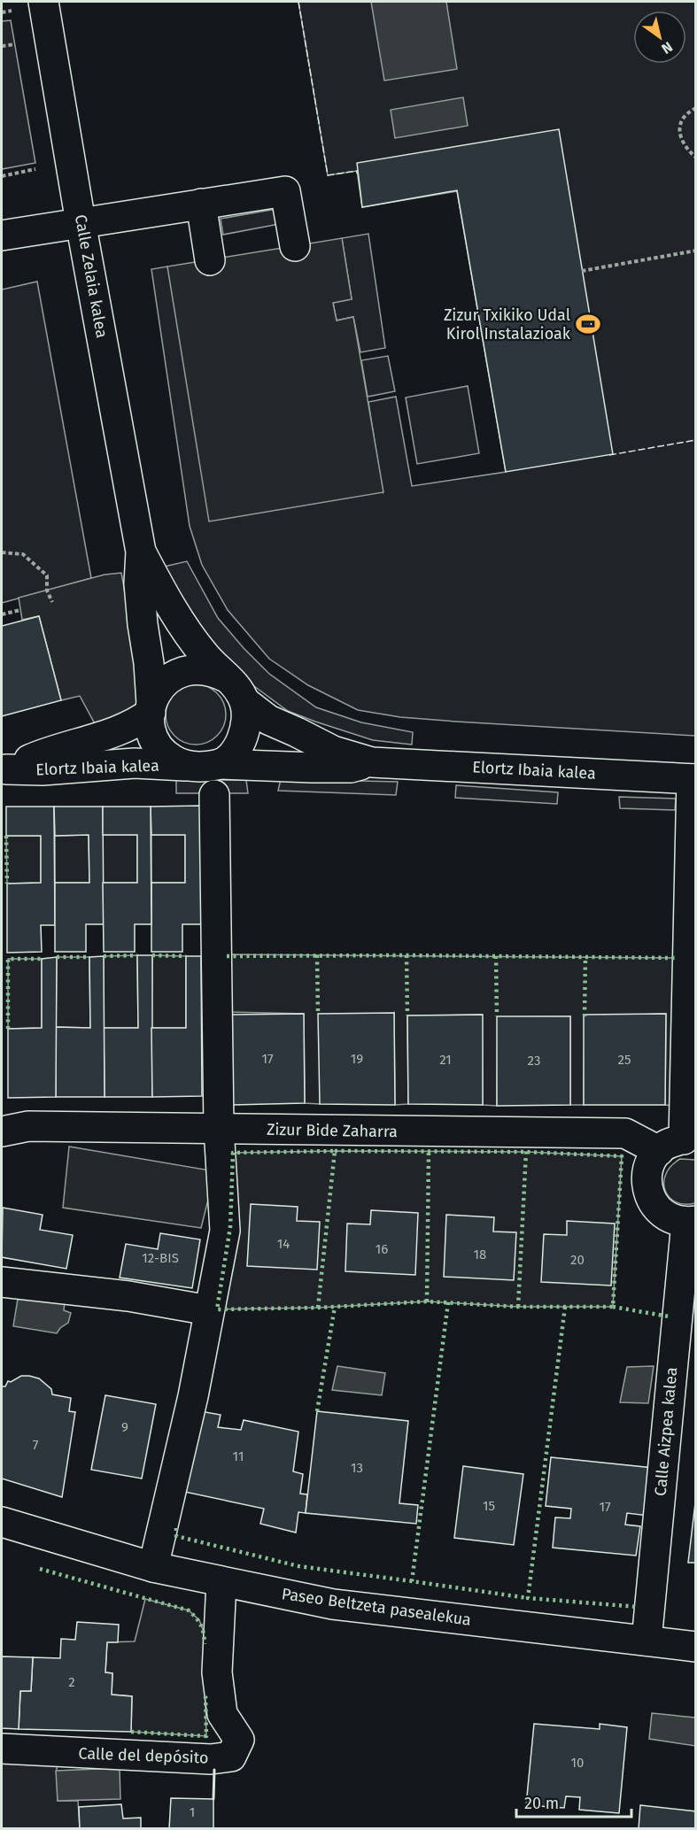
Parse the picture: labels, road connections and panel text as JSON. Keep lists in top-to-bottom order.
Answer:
{
  "streets": {
    "street": [
      "Calle Zelaia kalea",
      "Elortz Ibaia kalea",
      "Zizur Bide Zaharra",
      "Calle Aizpea kalea",
      "Paseo Beltzeta pasealekua",
      "Calle del depósito"
    ]
  },
  "crossings": [
    ["Calle Zelaia kalea", "Elortz Ibaia kalea"],
    ["Calle Aizpea kalea", "Paseo Beltzeta pasealekua"],
    ["Paseo Beltzeta pasealekua", "Calle del depósito"]
  ],
  "places": {
    "sports": ["Zizur Txikiko Udal Kirol Instalazioak"]
  },
  "house_numbers": [
    "17",
    "19",
    "21",
    "25",
    "23",
    "14",
    "16",
    "18",
    "12-BIS",
    "20",
    "9",
    "7",
    "11",
    "13",
    "15",
    "17",
    "2",
    "10",
    "1"
  ],
  "scale_bar": "20 m",
  "north": "bottom right"
}
